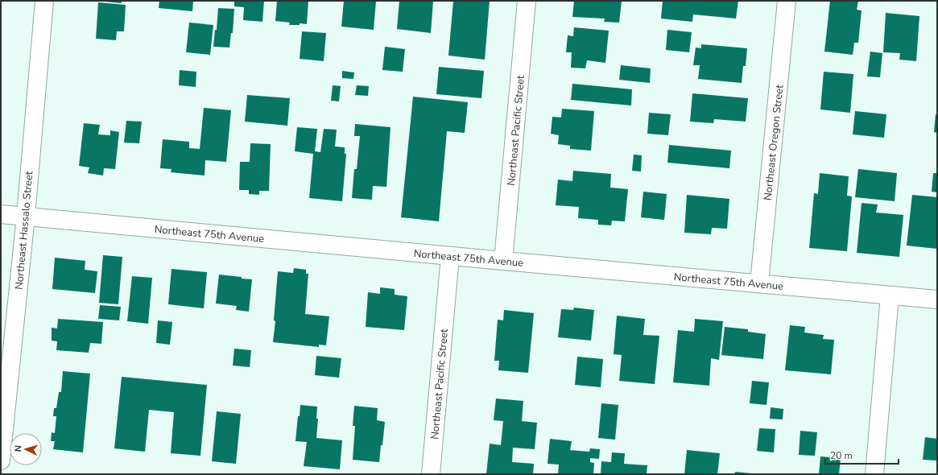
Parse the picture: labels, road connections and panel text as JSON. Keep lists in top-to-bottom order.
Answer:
{
  "streets": {
    "street": [
      "Northeast Pacific Street",
      "Northeast Oregon Street",
      "Northeast Hassalo Street",
      "Northeast 75th Avenue"
    ]
  },
  "crossings": [
    ["Northeast Pacific Street", "Northeast 75th Avenue"],
    ["Northeast Oregon Street", "Northeast 75th Avenue"],
    ["Northeast Hassalo Street", "Northeast 75th Avenue"]
  ],
  "scale_bar": "20 m",
  "north": "left"
}
